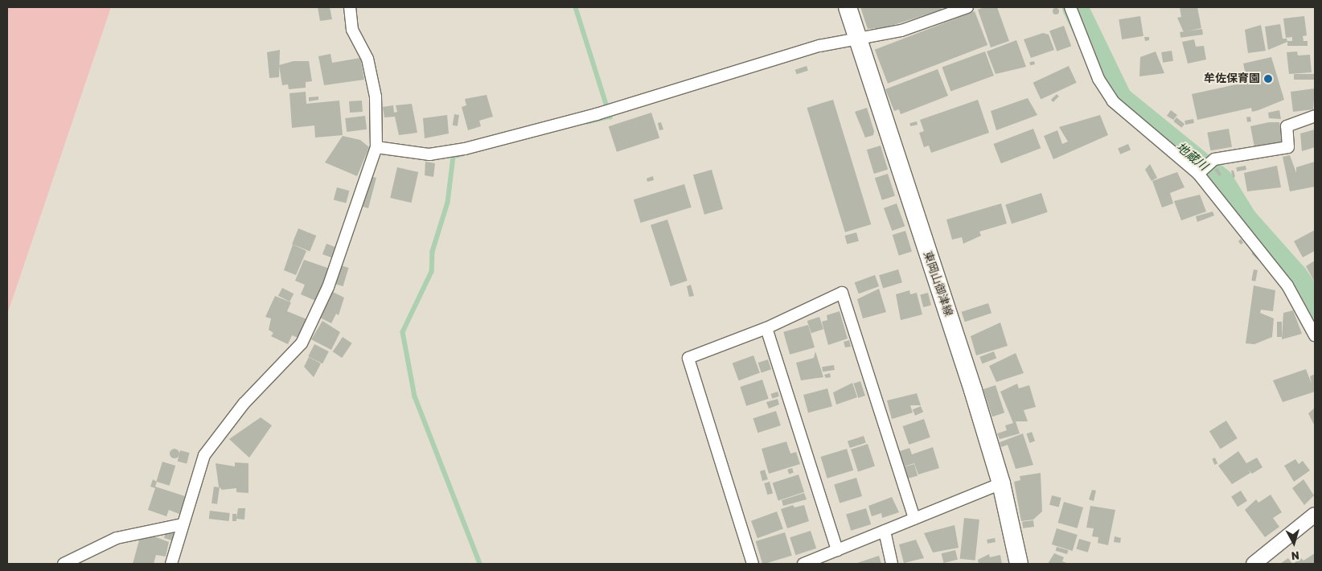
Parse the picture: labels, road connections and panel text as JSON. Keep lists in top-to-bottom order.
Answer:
{
  "streets": {
    "main road": ["東岡山御津線"]
  },
  "water": ["地蔵川"],
  "places": ["牟佐保育園"],
  "north": "bottom"
}
